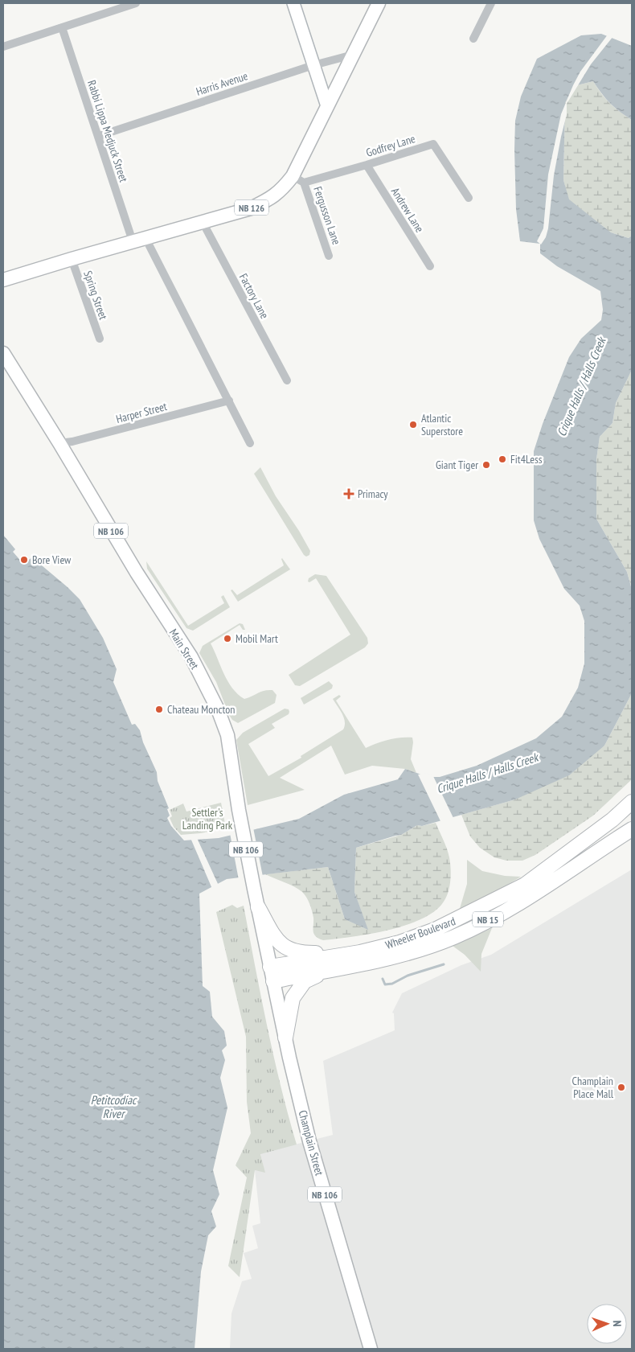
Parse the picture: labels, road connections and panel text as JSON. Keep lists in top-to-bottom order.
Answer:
{
  "streets": {
    "highway": ["NB 15", "Wheeler Boulevard"],
    "main road": [
      "NB 126",
      "NB 106",
      "Main Street",
      "Champlain Street"
    ],
    "street": [
      "Harris Avenue",
      "Rabbi Lippa Medjuck Street",
      "Godfrey Lane",
      "Andrew Lane",
      "Fergusson Lane",
      "Spring Street",
      "Factory Lane",
      "Harper Street"
    ]
  },
  "crossings": [
    ["Harris Avenue", "Rabbi Lippa Medjuck Street"],
    ["Harris Avenue", "NB 126"],
    ["Rabbi Lippa Medjuck Street", "NB 126"],
    ["Rabbi Lippa Medjuck Street", "Harper Street"],
    ["Godfrey Lane", "NB 126"],
    ["Godfrey Lane", "Andrew Lane"],
    ["Godfrey Lane", "Fergusson Lane"],
    ["NB 126", "Fergusson Lane"],
    ["NB 126", "Spring Street"],
    ["NB 126", "Factory Lane"],
    ["Harper Street", "Main Street"],
    ["Main Street", "Wheeler Boulevard"],
    ["Main Street", "Champlain Street"],
    ["Wheeler Boulevard", "Champlain Street"]
  ],
  "water": ["Crique Halls / Halls Creek", "Petitcodiac River"],
  "parks": ["Settler's Landing Park"],
  "places": {
    "other": [
      "Atlantic Superstore",
      "Fit4Less",
      "Giant Tiger",
      "Bore View",
      "Mobil Mart",
      "Chateau Moncton",
      "Champlain Place Mall"
    ],
    "health": ["Primacy"]
  },
  "north": "right"
}
